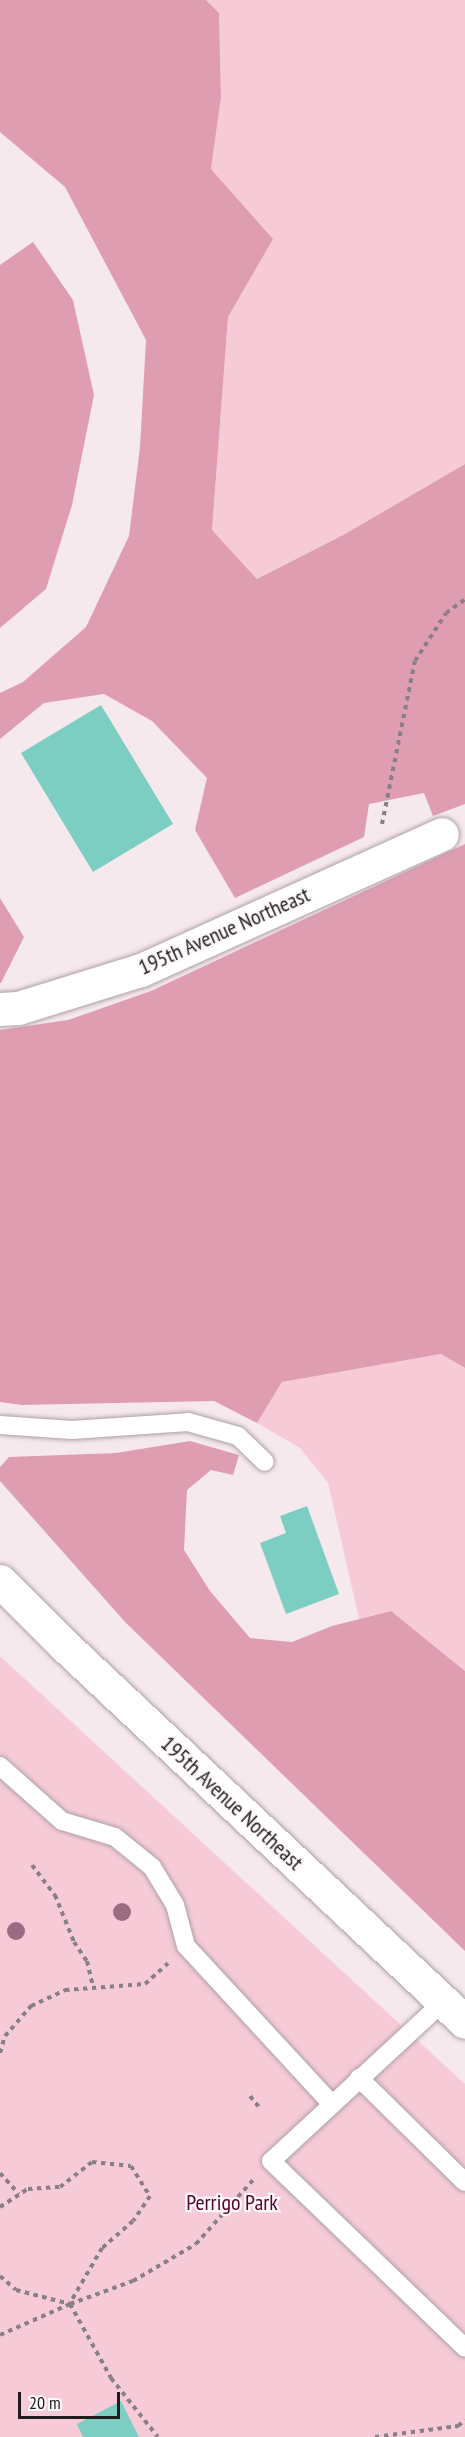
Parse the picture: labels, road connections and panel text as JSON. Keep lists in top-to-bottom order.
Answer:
{
  "streets": {
    "street": ["195th Avenue Northeast"]
  },
  "parks": ["Perrigo Park"],
  "scale_bar": "20 m"
}
